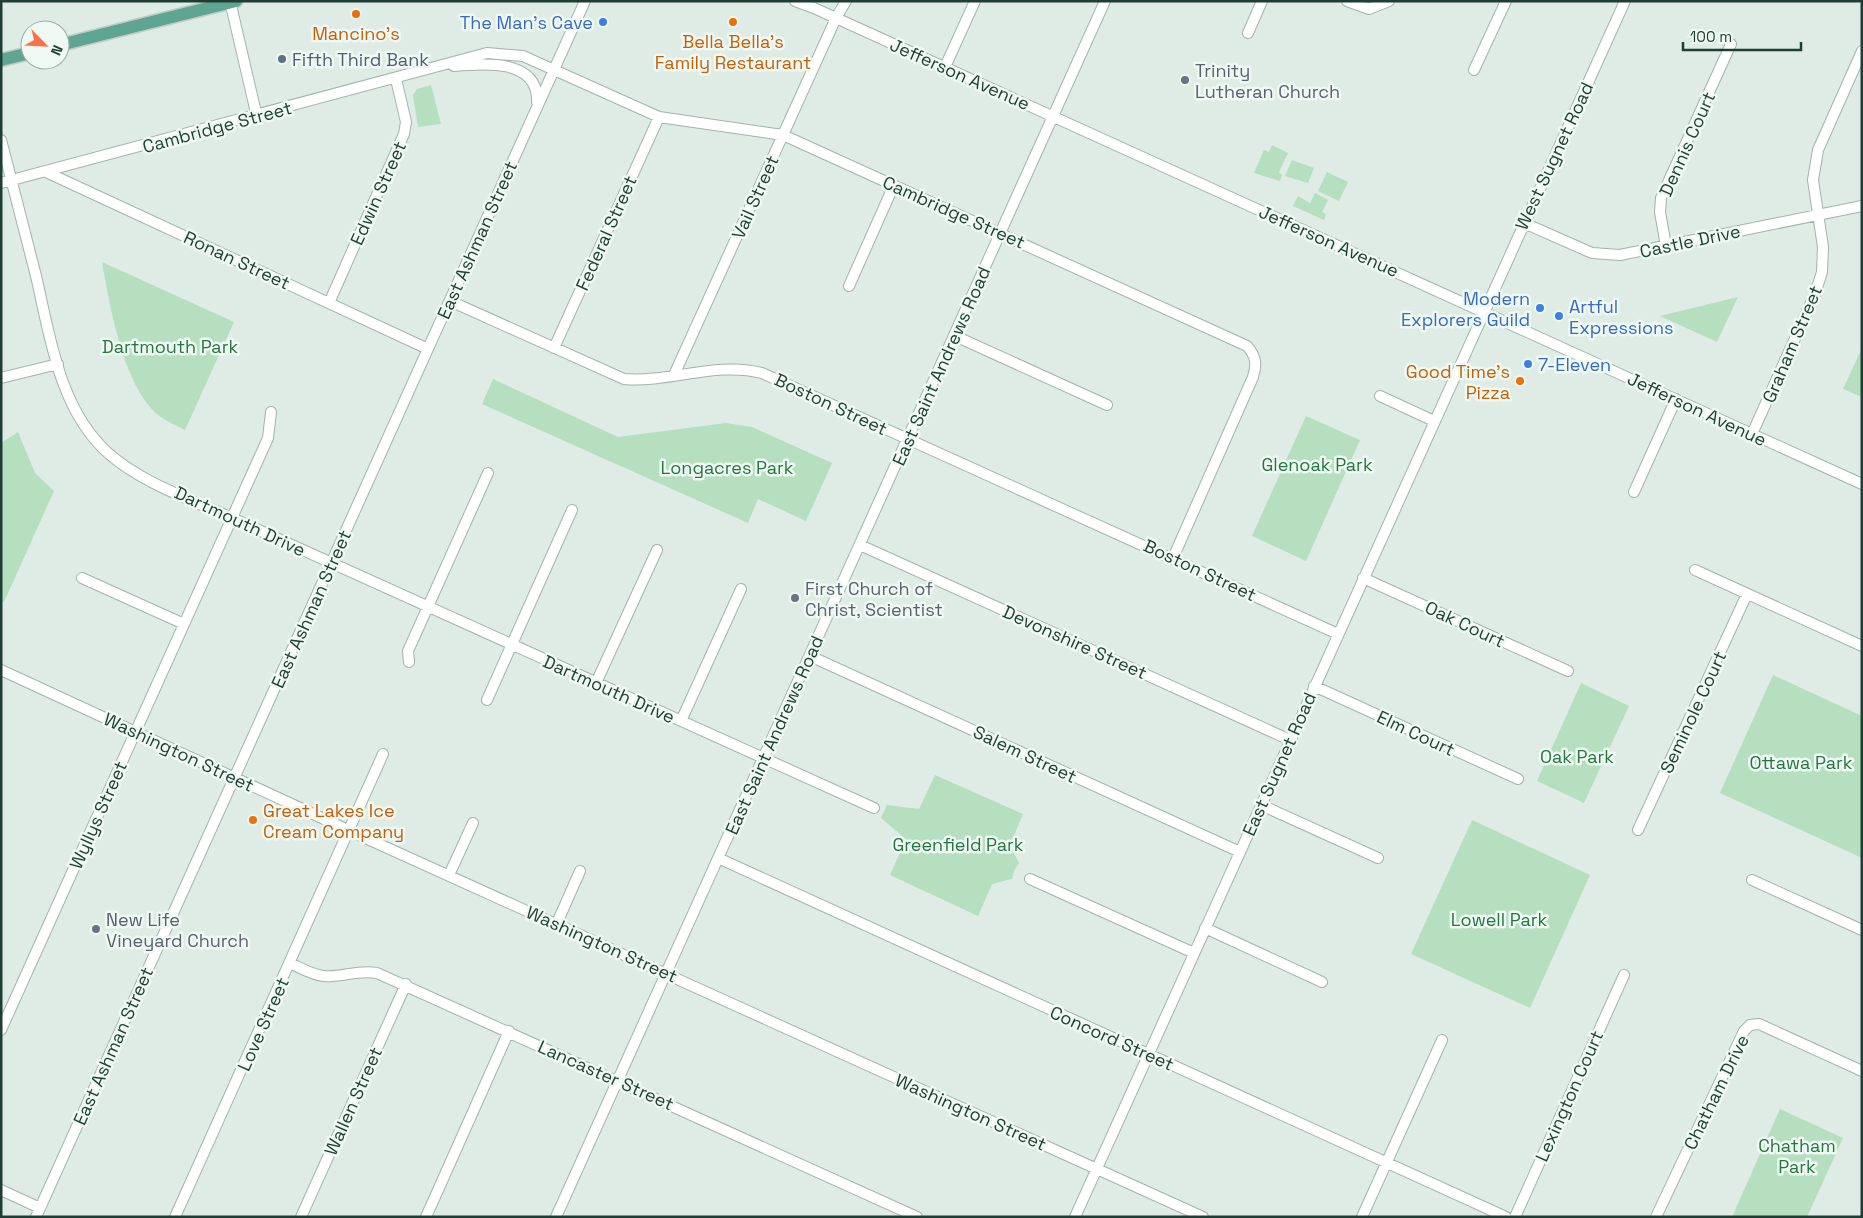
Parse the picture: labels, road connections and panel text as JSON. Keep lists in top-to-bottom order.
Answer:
{
  "streets": {
    "street": [
      "Jefferson Avenue",
      "Cambridge Street",
      "Dennis Court",
      "West Sugnet Road",
      "Edwin Street",
      "Vail Street",
      "Federal Street",
      "East Ashman Street",
      "Castle Drive",
      "Ronan Street",
      "Graham Street",
      "East Saint Andrews Road",
      "Boston Street",
      "Dartmouth Drive",
      "Oak Court",
      "Devonshire Street",
      "Seminole Court",
      "Elm Court",
      "Washington Street",
      "Salem Street",
      "East Sugnet Road",
      "Wyllys Street",
      "Love Street",
      "Concord Street",
      "Lancaster Street",
      "Chatham Drive",
      "Lexington Court",
      "Wallen Street"
    ]
  },
  "crossings": [
    ["Jefferson Avenue", "West Sugnet Road"],
    ["Jefferson Avenue", "Vail Street"],
    ["Jefferson Avenue", "Graham Street"],
    ["Jefferson Avenue", "East Saint Andrews Road"],
    ["Jefferson Avenue", "East Sugnet Road"],
    ["Cambridge Street", "Edwin Street"],
    ["Cambridge Street", "Vail Street"],
    ["Cambridge Street", "Federal Street"],
    ["Cambridge Street", "East Ashman Street"],
    ["Cambridge Street", "Ronan Street"],
    ["Cambridge Street", "East Saint Andrews Road"],
    ["Cambridge Street", "Boston Street"],
    ["Cambridge Street", "Dartmouth Drive"],
    ["Dennis Court", "Castle Drive"],
    ["West Sugnet Road", "Castle Drive"],
    ["West Sugnet Road", "East Sugnet Road"],
    ["Edwin Street", "Ronan Street"],
    ["Vail Street", "Boston Street"],
    ["Federal Street", "Boston Street"],
    ["East Ashman Street", "Ronan Street"],
    ["East Ashman Street", "Boston Street"],
    ["East Ashman Street", "Dartmouth Drive"],
    ["East Ashman Street", "Washington Street"],
    ["Castle Drive", "Graham Street"],
    ["East Saint Andrews Road", "Boston Street"],
    ["East Saint Andrews Road", "Dartmouth Drive"],
    ["East Saint Andrews Road", "Devonshire Street"],
    ["East Saint Andrews Road", "Washington Street"],
    ["East Saint Andrews Road", "Salem Street"],
    ["East Saint Andrews Road", "Concord Street"],
    ["East Saint Andrews Road", "Lancaster Street"],
    ["Boston Street", "East Sugnet Road"],
    ["Dartmouth Drive", "Wyllys Street"],
    ["Oak Court", "East Sugnet Road"],
    ["Devonshire Street", "East Sugnet Road"],
    ["Elm Court", "East Sugnet Road"],
    ["Washington Street", "East Sugnet Road"],
    ["Washington Street", "Wyllys Street"],
    ["Washington Street", "Love Street"],
    ["Salem Street", "East Sugnet Road"],
    ["East Sugnet Road", "Concord Street"],
    ["Love Street", "Lancaster Street"],
    ["Lancaster Street", "Wallen Street"]
  ],
  "parks": [
    "Dartmouth Park",
    "Glenoak Park",
    "Longacres Park",
    "Oak Park",
    "Ottawa Park",
    "Greenfield Park",
    "Lowell Park",
    "Chatham Park"
  ],
  "places": [
    "Mancino's",
    "The Man's Cave",
    "Bella Bella's Family Restaurant",
    "Fifth Third Bank",
    "Trinity Lutheran Church",
    "Modern Explorers Guild",
    "Artful Expressions",
    "7-Eleven",
    "Good Time's Pizza",
    "First Church of Christ, Scientist",
    "Great Lakes Ice Cream Company",
    "New Life Vineyard Church"
  ],
  "scale_bar": "100 m",
  "north": "bottom right"
}
